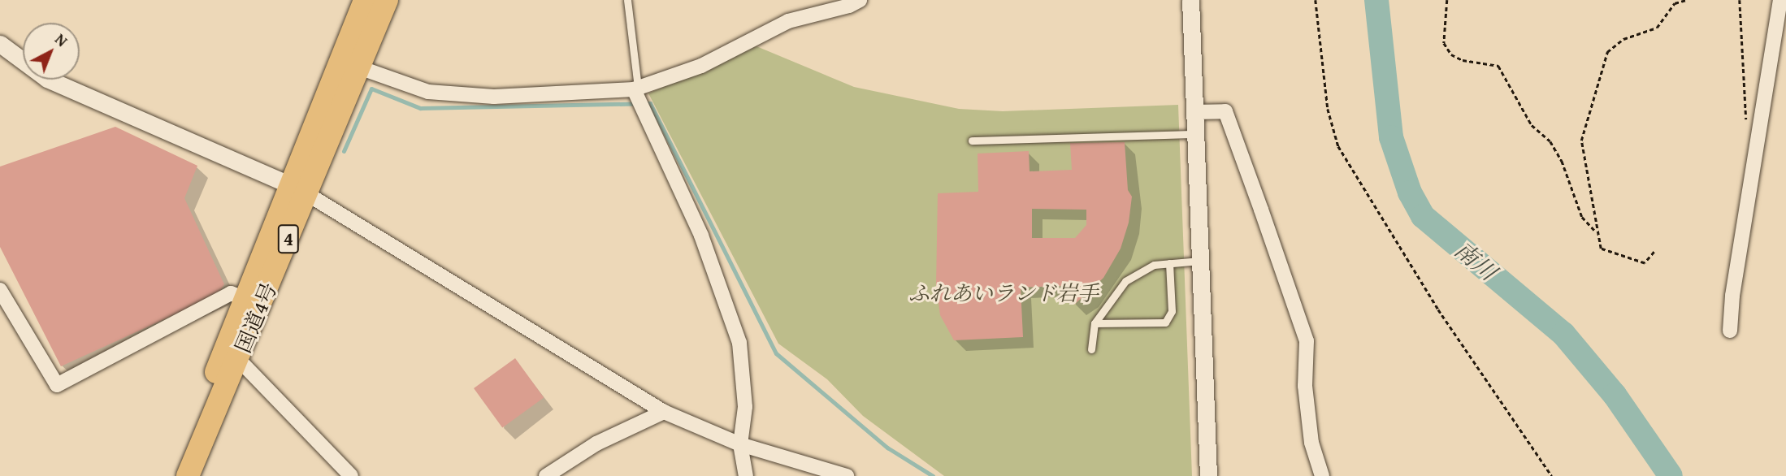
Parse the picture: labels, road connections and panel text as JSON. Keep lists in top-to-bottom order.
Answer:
{
  "streets": {
    "highway": ["4", "国道4号"]
  },
  "water": ["南川"],
  "parks": ["ふれあいランド岩手"],
  "north": "top right"
}
